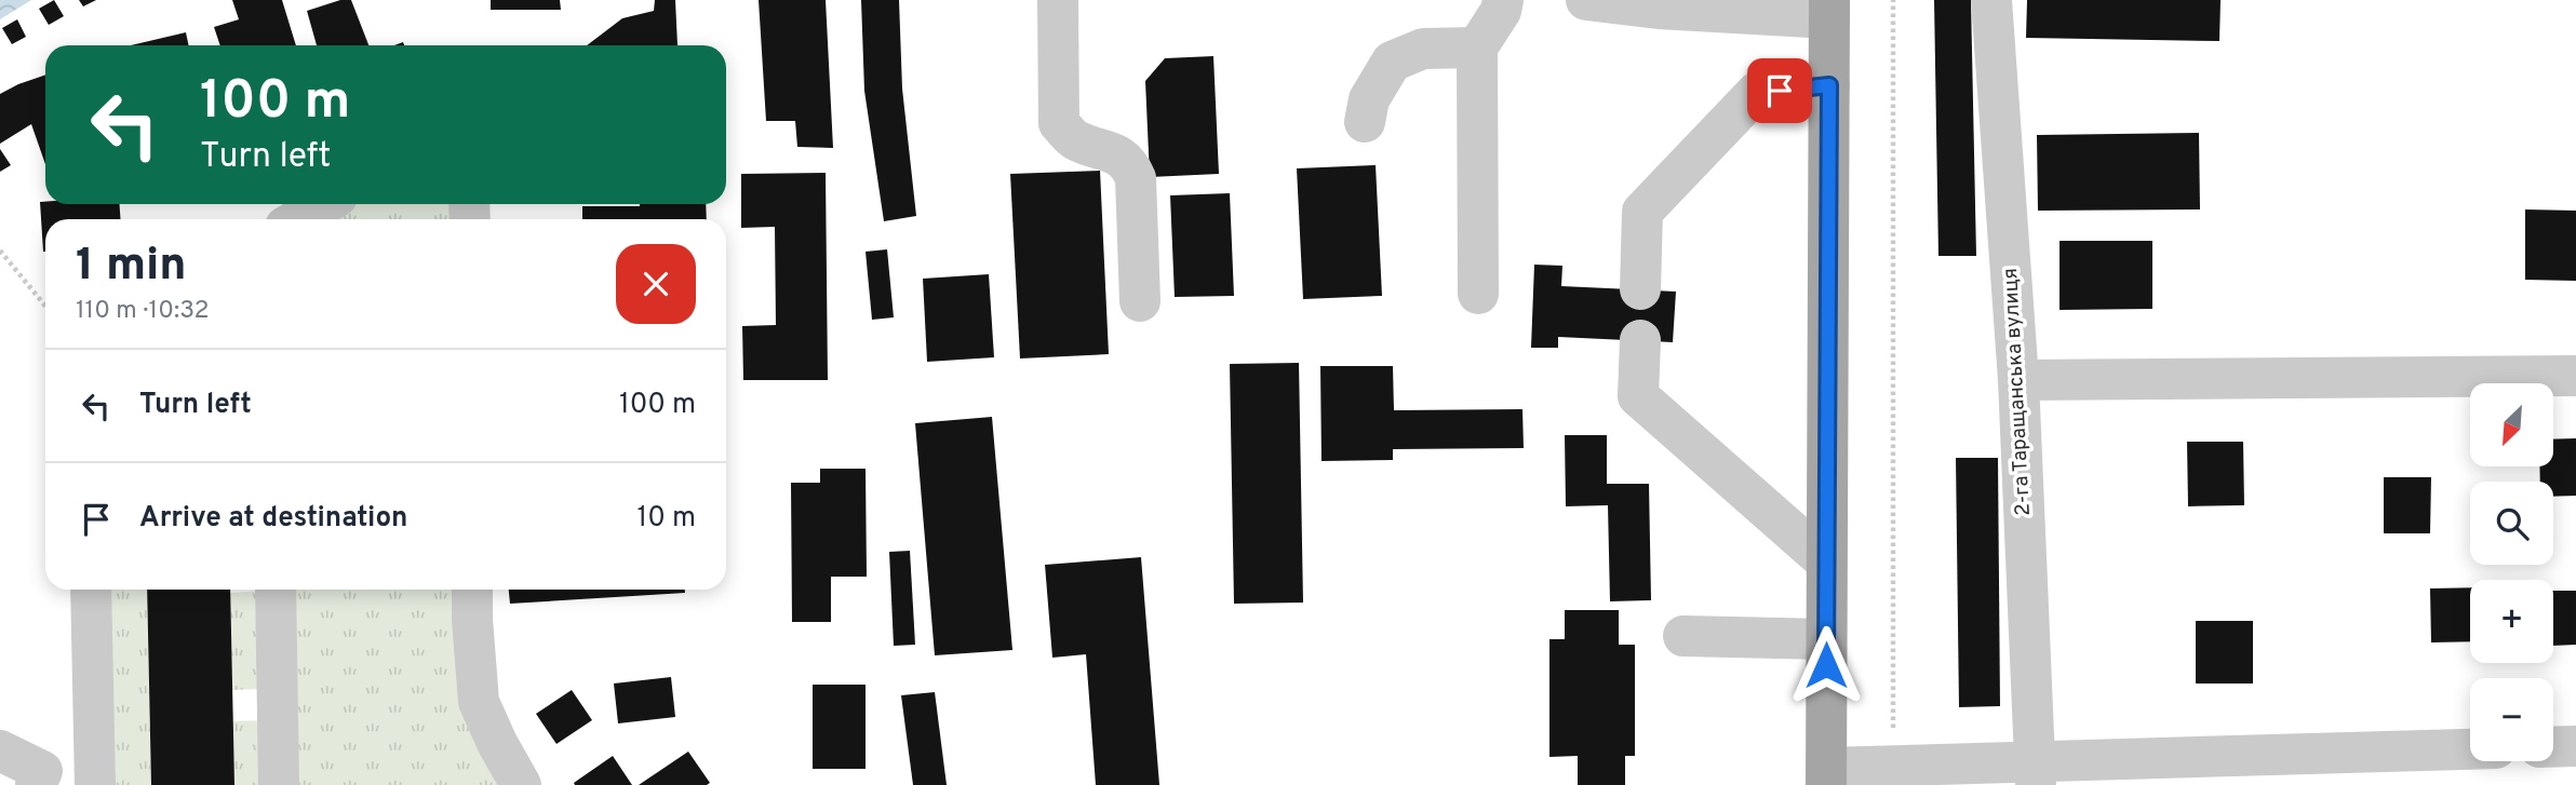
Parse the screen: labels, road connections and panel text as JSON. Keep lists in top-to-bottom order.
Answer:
{
  "streets": {
    "street": ["2-га Таращанська вулиця"]
  },
  "north": "bottom left",
  "page": {
    "turn": ["100 m", "Turn left"],
    "heading": ["1 min", "110 m · 10:32"],
    "list": [
      {
        "name": "Turn left",
        "value": "100 m"
      },
      {
        "name": "Arrive at destination",
        "value": "10 m"
      }
    ],
    "map_buttons": ["+", "−"]
  }
}
